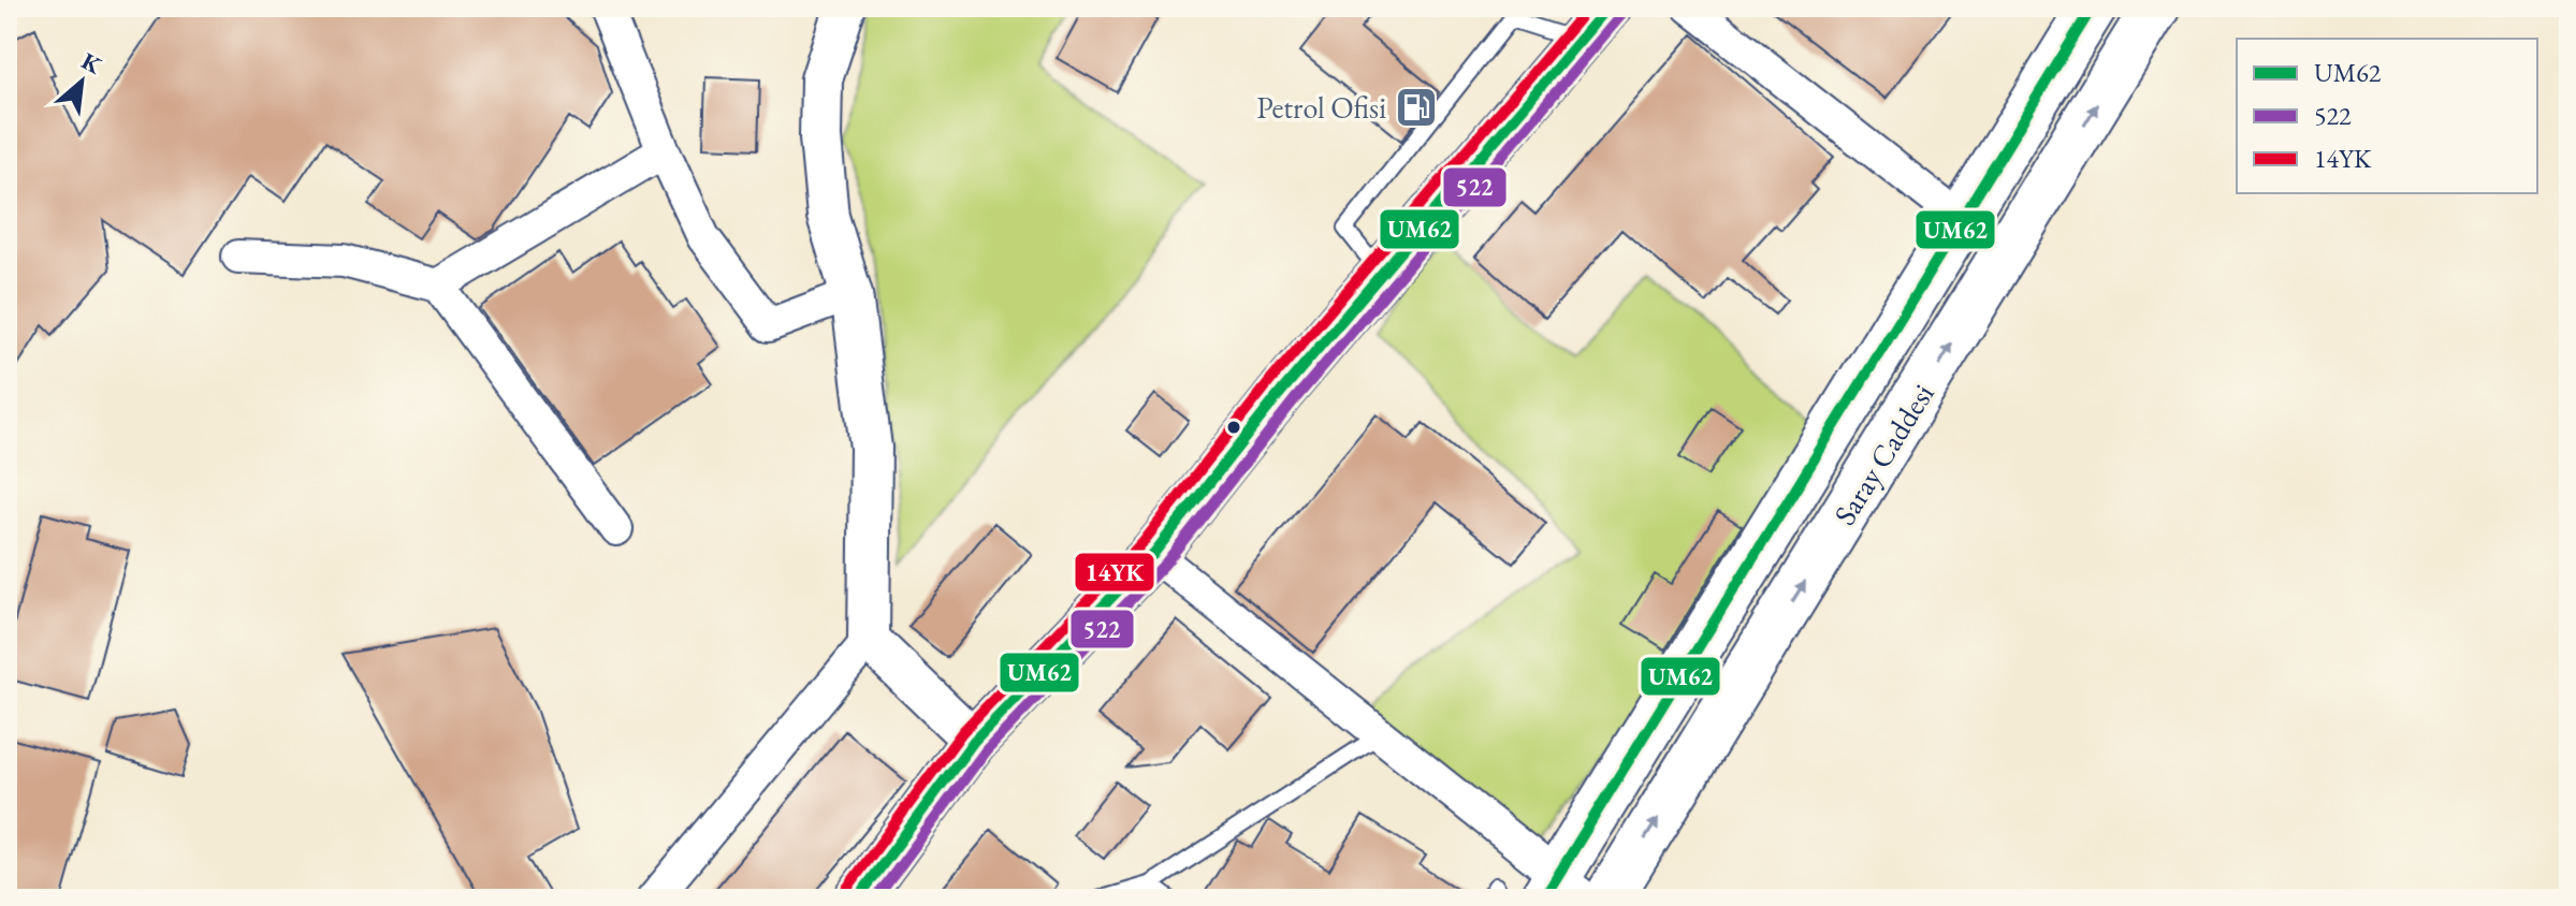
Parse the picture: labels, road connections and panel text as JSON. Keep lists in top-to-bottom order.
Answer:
{
  "streets": {
    "main road": ["Saray Caddesi"]
  },
  "places": {
    "fuel station": ["Petrol Ofisi"]
  },
  "lines": ["transit line UM62", "transit line 14YK", "transit line 522"],
  "legend": ["UM62", "522", "14YK"],
  "north": "top right"
}
